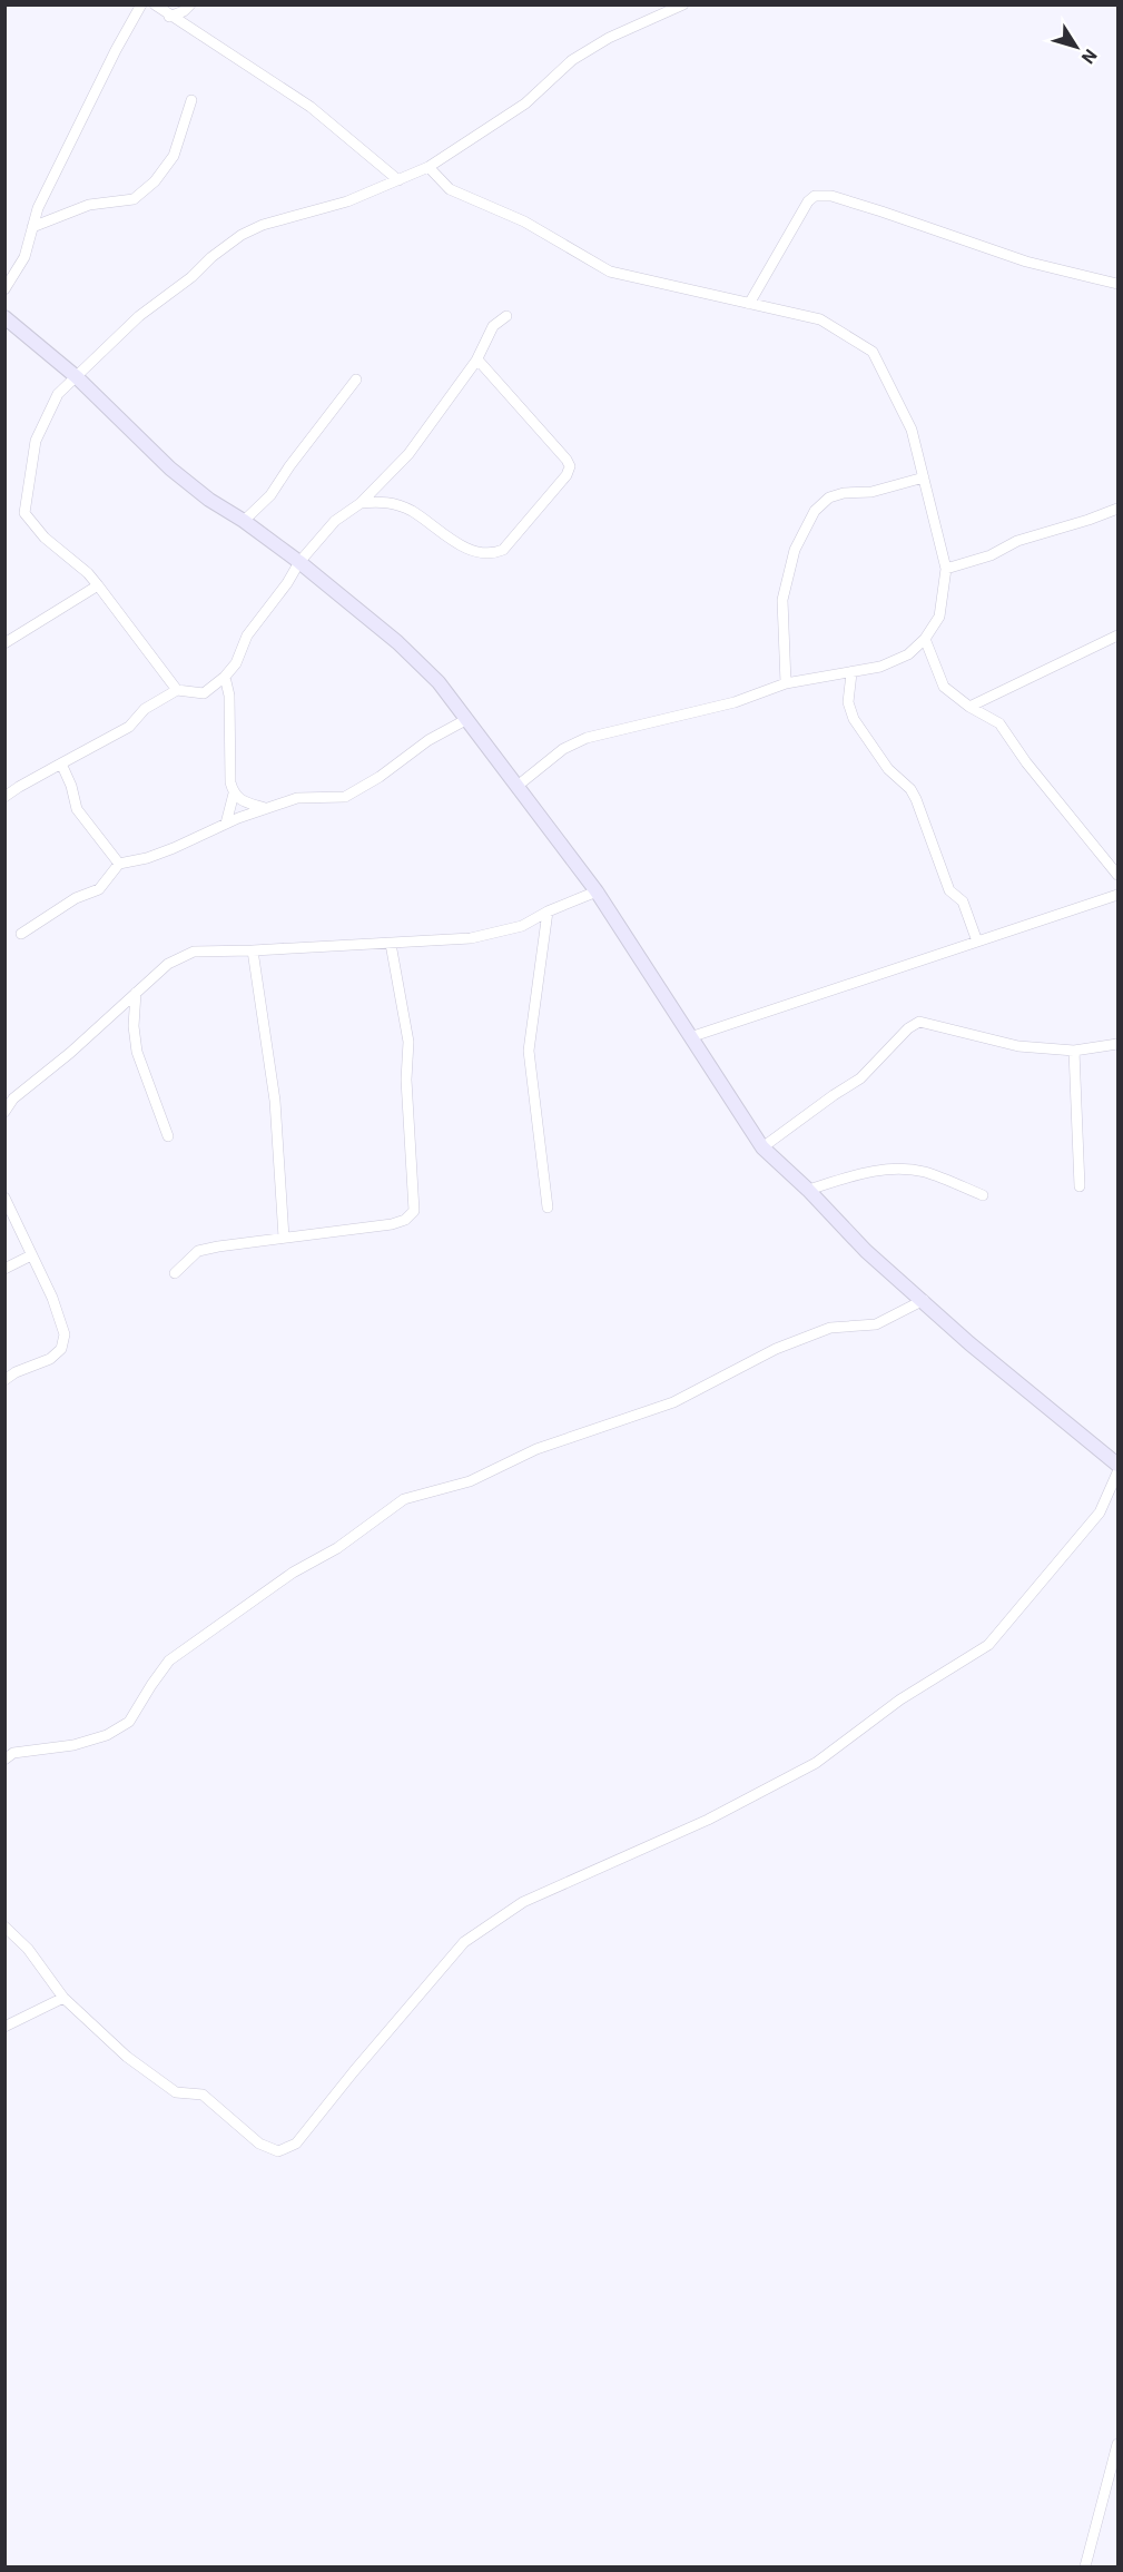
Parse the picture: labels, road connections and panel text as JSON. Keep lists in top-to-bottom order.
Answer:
{
  "north": "bottom right"
}
